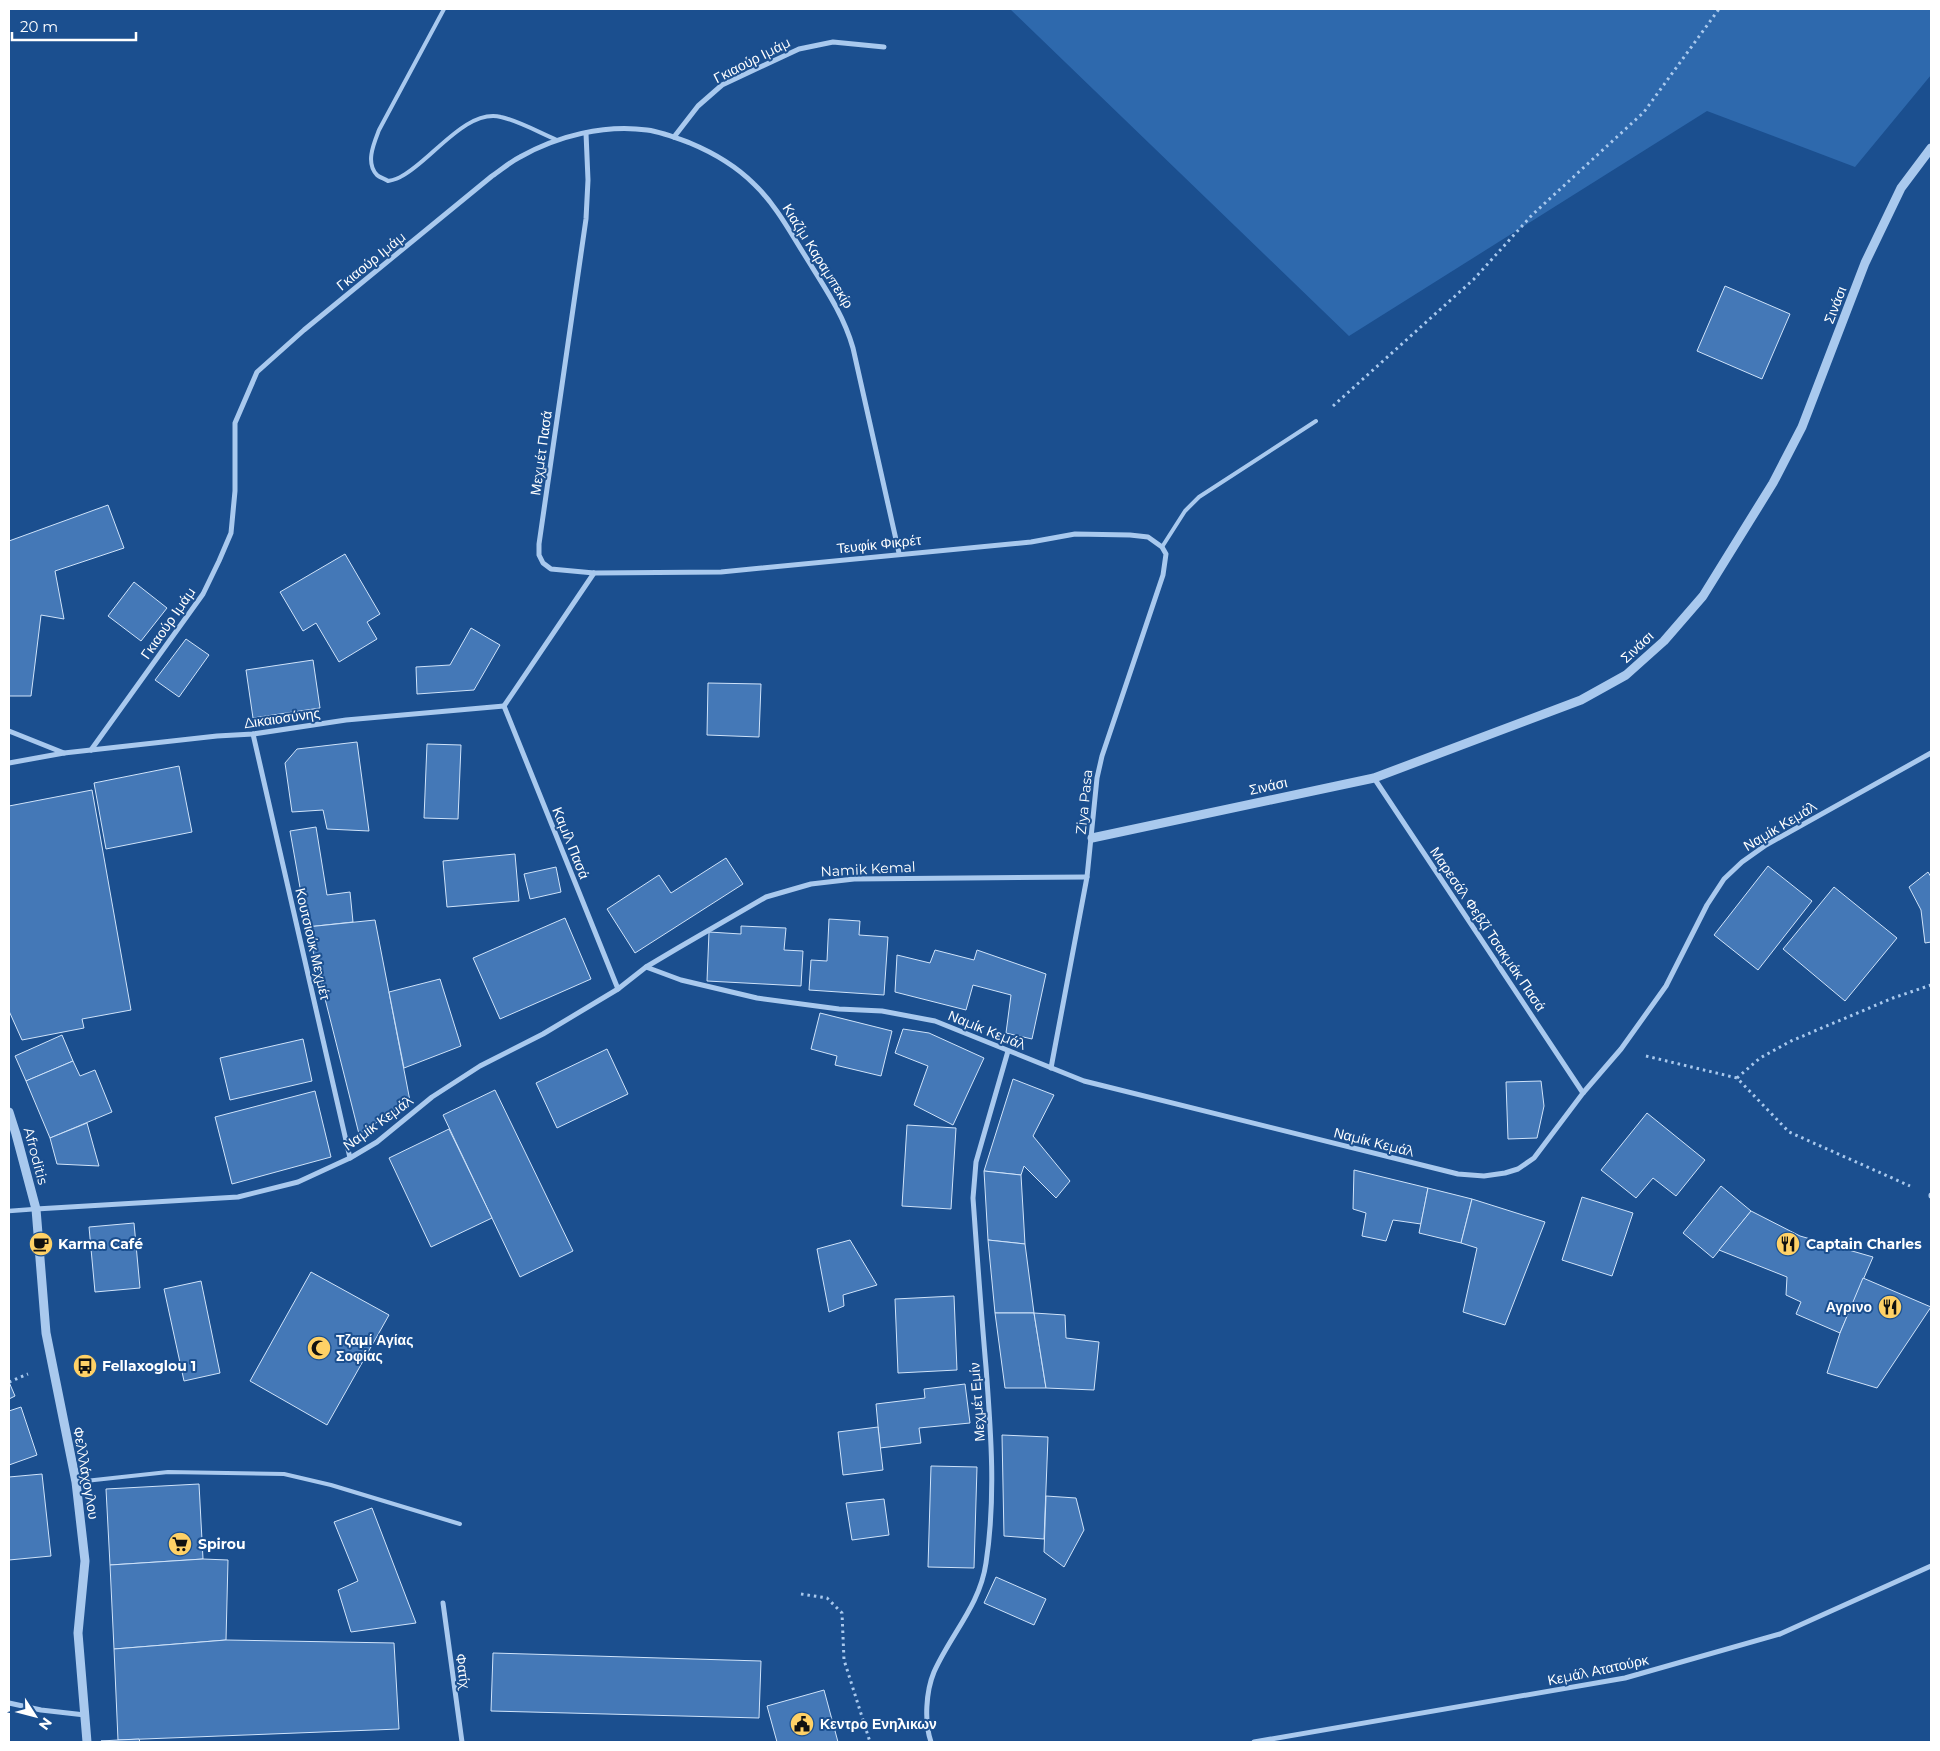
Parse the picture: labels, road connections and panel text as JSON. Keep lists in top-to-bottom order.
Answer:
{
  "streets": {
    "street": [
      "Γκιαούρ Ιμάμ",
      "Κιαζίμ Καραμπεκίρ",
      "Σινάσι",
      "Μεχμέτ Πασά",
      "Τευφίκ Φικρέτ",
      "Δικαιοσύνης",
      "Ziya Pasa",
      "Ναμίκ Κεμάλ",
      "Καμίλ Πασά",
      "Namik Kemal",
      "Μαρεσάλ Φεβζί Τσακμάκ Πασά",
      "Κουτσιούκ Μεχμέτ",
      "Afroditis",
      "Μεχμέτ Εμίν",
      "Φελλλάχογλου",
      "Κεμάλ Ατατούρκ",
      "Φατίχ"
    ]
  },
  "crossings": [
    ["Γκιαούρ Ιμάμ", "Κιαζίμ Καραμπεκίρ"],
    ["Γκιαούρ Ιμάμ", "Μεχμέτ Πασά"],
    ["Γκιαούρ Ιμάμ", "Δικαιοσύνης"],
    ["Κιαζίμ Καραμπεκίρ", "Τευφίκ Φικρέτ"],
    ["Σινάσι", "Ziya Pasa"],
    ["Σινάσι", "Μαρεσάλ Φεβζί Τσακμάκ Πασά"],
    ["Μεχμέτ Πασά", "Τευφίκ Φικρέτ"],
    ["Τευφίκ Φικρέτ", "Ziya Pasa"],
    ["Δικαιοσύνης", "Καμίλ Πασά"],
    ["Δικαιοσύνης", "Κουτσιούκ Μεχμέτ"],
    ["Ziya Pasa", "Ναμίκ Κεμάλ"],
    ["Ziya Pasa", "Namik Kemal"],
    ["Ναμίκ Κεμάλ", "Καμίλ Πασά"],
    ["Ναμίκ Κεμάλ", "Namik Kemal"],
    ["Ναμίκ Κεμάλ", "Μαρεσάλ Φεβζί Τσακμάκ Πασά"],
    ["Ναμίκ Κεμάλ", "Κουτσιούκ Μεχμέτ"],
    ["Ναμίκ Κεμάλ", "Afroditis"],
    ["Ναμίκ Κεμάλ", "Μεχμέτ Εμίν"],
    ["Ναμίκ Κεμάλ", "Φελλλάχογλου"],
    ["Καμίλ Πασά", "Namik Kemal"],
    ["Afroditis", "Φελλλάχογλου"]
  ],
  "places": {
    "cafe": ["Karma Café"],
    "restaurant": ["Captain Charles", "Αγρινο"],
    "mosque": ["Τζαμί Αγίας Σοφίας"],
    "bus stop": ["Fellaxoglou 1"],
    "supermarket": ["Spirou"],
    "public building": ["Κεντρο Ενηλικων"]
  },
  "scale_bar": "20 m",
  "north": "bottom right"
}
